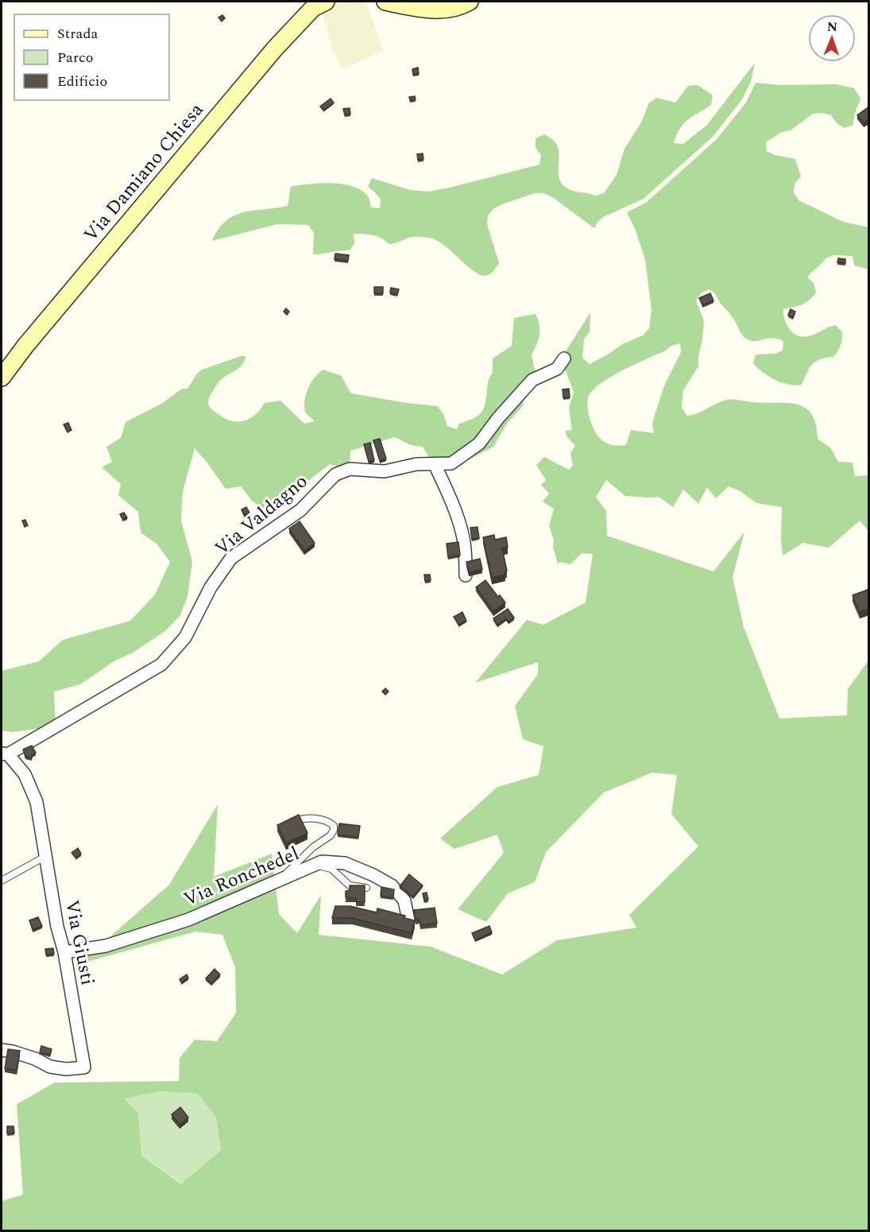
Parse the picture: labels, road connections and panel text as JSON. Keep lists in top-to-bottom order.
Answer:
{
  "streets": {
    "street": [
      "Via Damiano Chiesa",
      "Via Valdagno",
      "Via Ronchedel",
      "Via Giusti"
    ]
  },
  "crossings": [
    ["Via Valdagno", "Via Giusti"],
    ["Via Ronchedel", "Via Giusti"]
  ],
  "legend": ["Strada", "Parco", "Edificio"],
  "north": "top"
}
